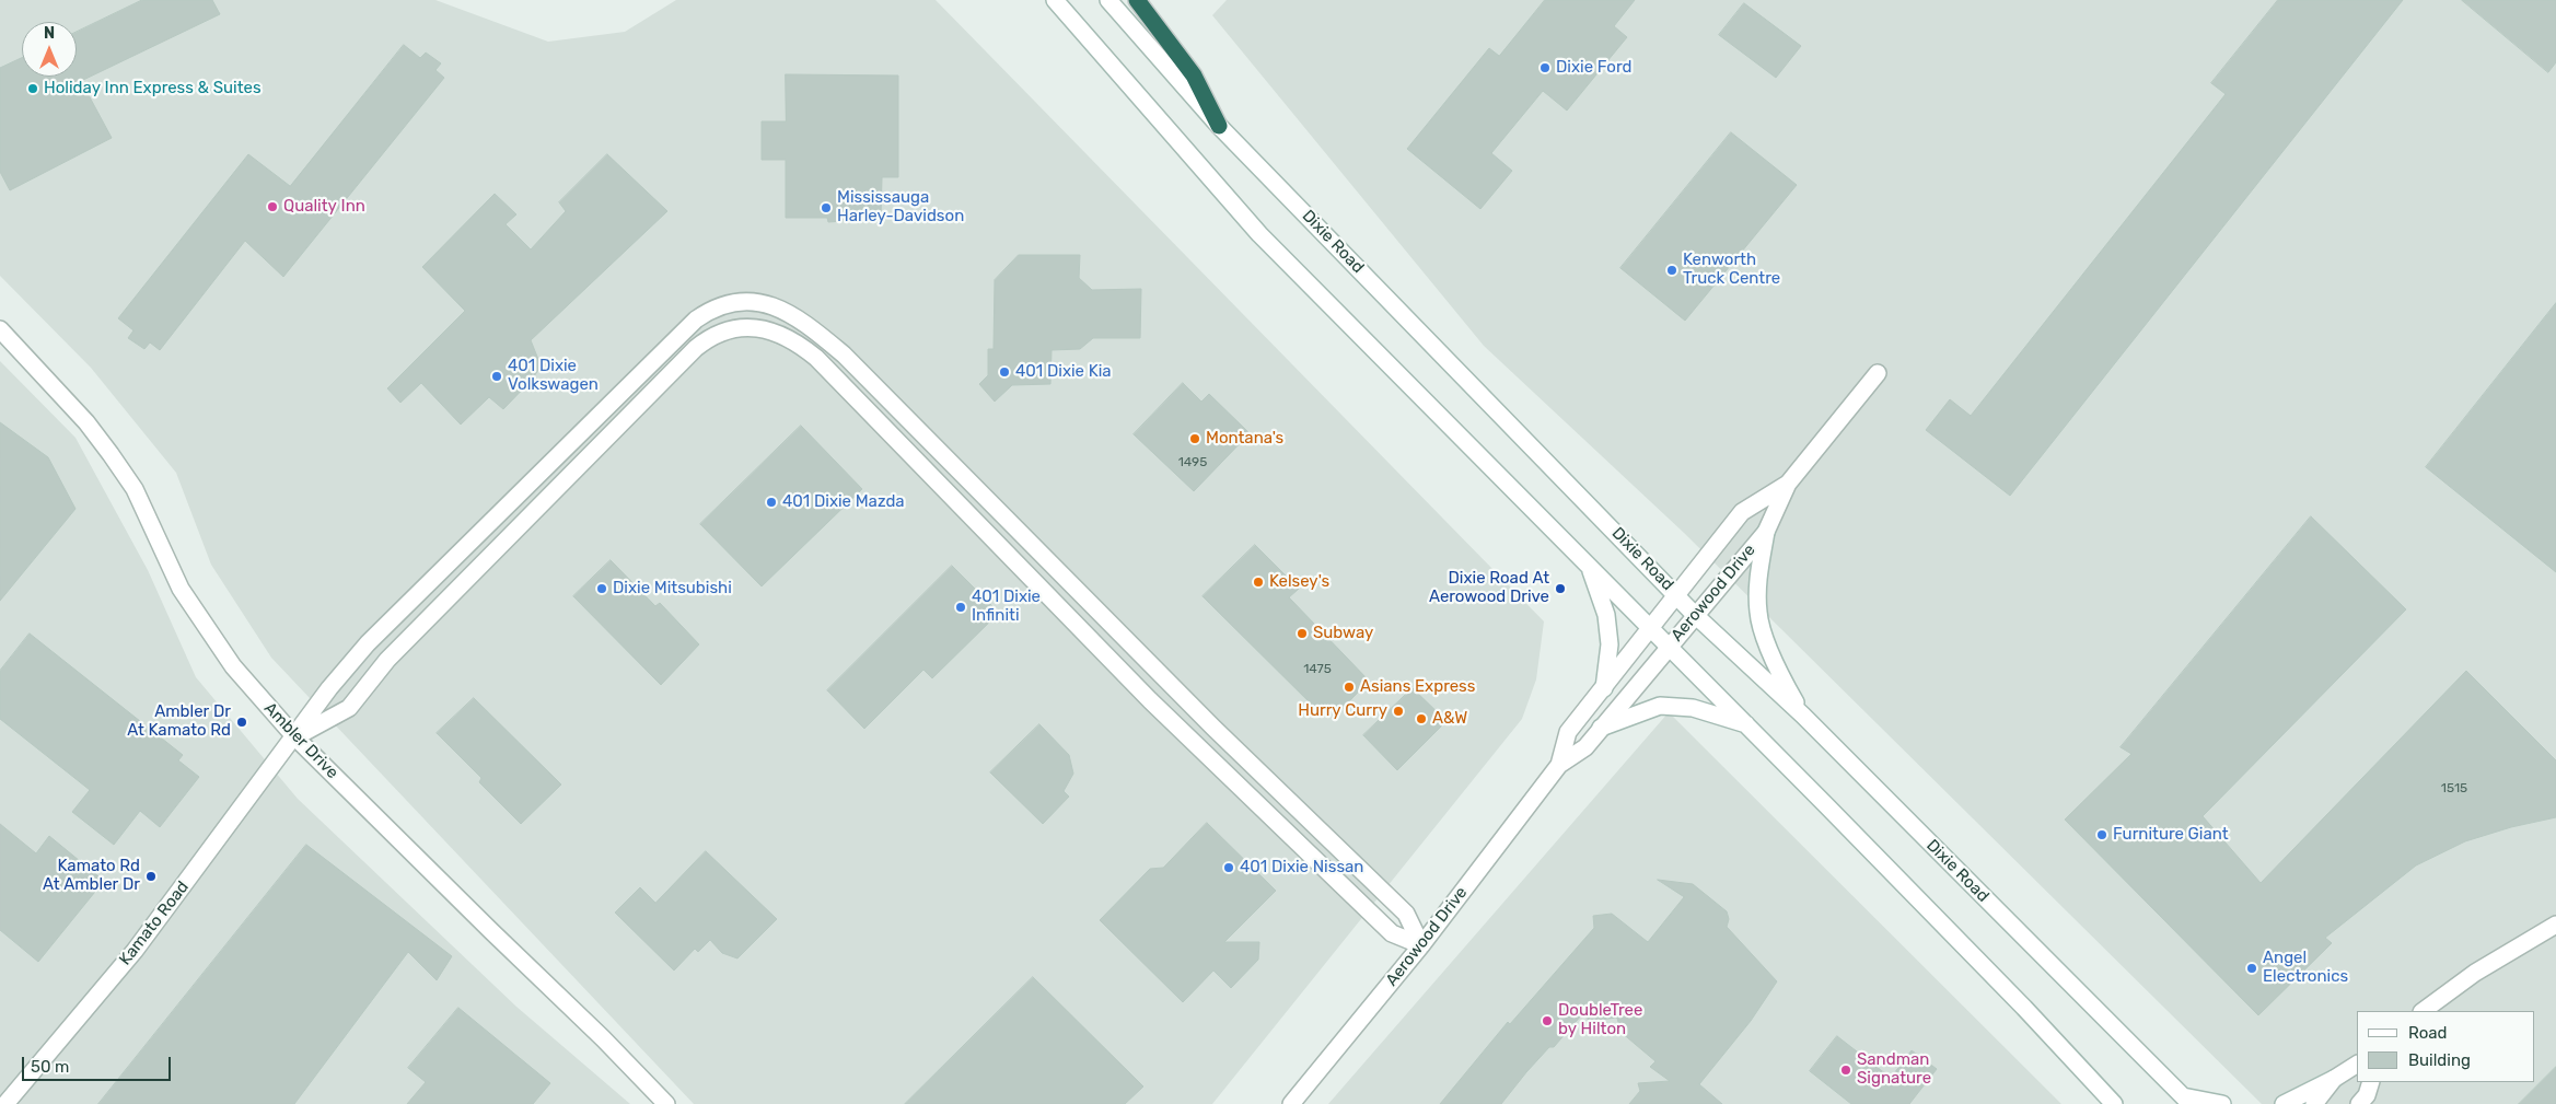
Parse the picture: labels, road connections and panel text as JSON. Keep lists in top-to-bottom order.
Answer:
{
  "streets": {
    "street": [
      "Dixie Road",
      "Aerowood Drive",
      "Ambler Drive",
      "Kamato Road"
    ]
  },
  "crossings": [
    ["Dixie Road", "Aerowood Drive"],
    ["Aerowood Drive", "Kamato Road"],
    ["Ambler Drive", "Kamato Road"]
  ],
  "places": [
    "Dixie Ford",
    "Holiday Inn Express & Suites",
    "Quality Inn",
    "Mississauga Harley-Davidson",
    "Kenworth Truck Centre",
    "401 Dixie Kia",
    "401 Dixie Volkswagen",
    "Montana's",
    "401 Dixie Mazda",
    "Kelsey's",
    "Dixie Mitsubishi",
    "Dixie Road At Aerowood Drive",
    "401 Dixie Infiniti",
    "Subway",
    "Asians Express",
    "Hurry Curry",
    "A&W",
    "Ambler Dr At Kamato Rd",
    "Furniture Giant",
    "401 Dixie Nissan",
    "Kamato Rd At Ambler Dr",
    "Angel Electronics",
    "DoubleTree by Hilton",
    "Sandman Signature"
  ],
  "house_numbers": ["1495", "1475", "1515"],
  "legend": ["Road", "Building"],
  "scale_bar": "50 m",
  "north": "top"
}
